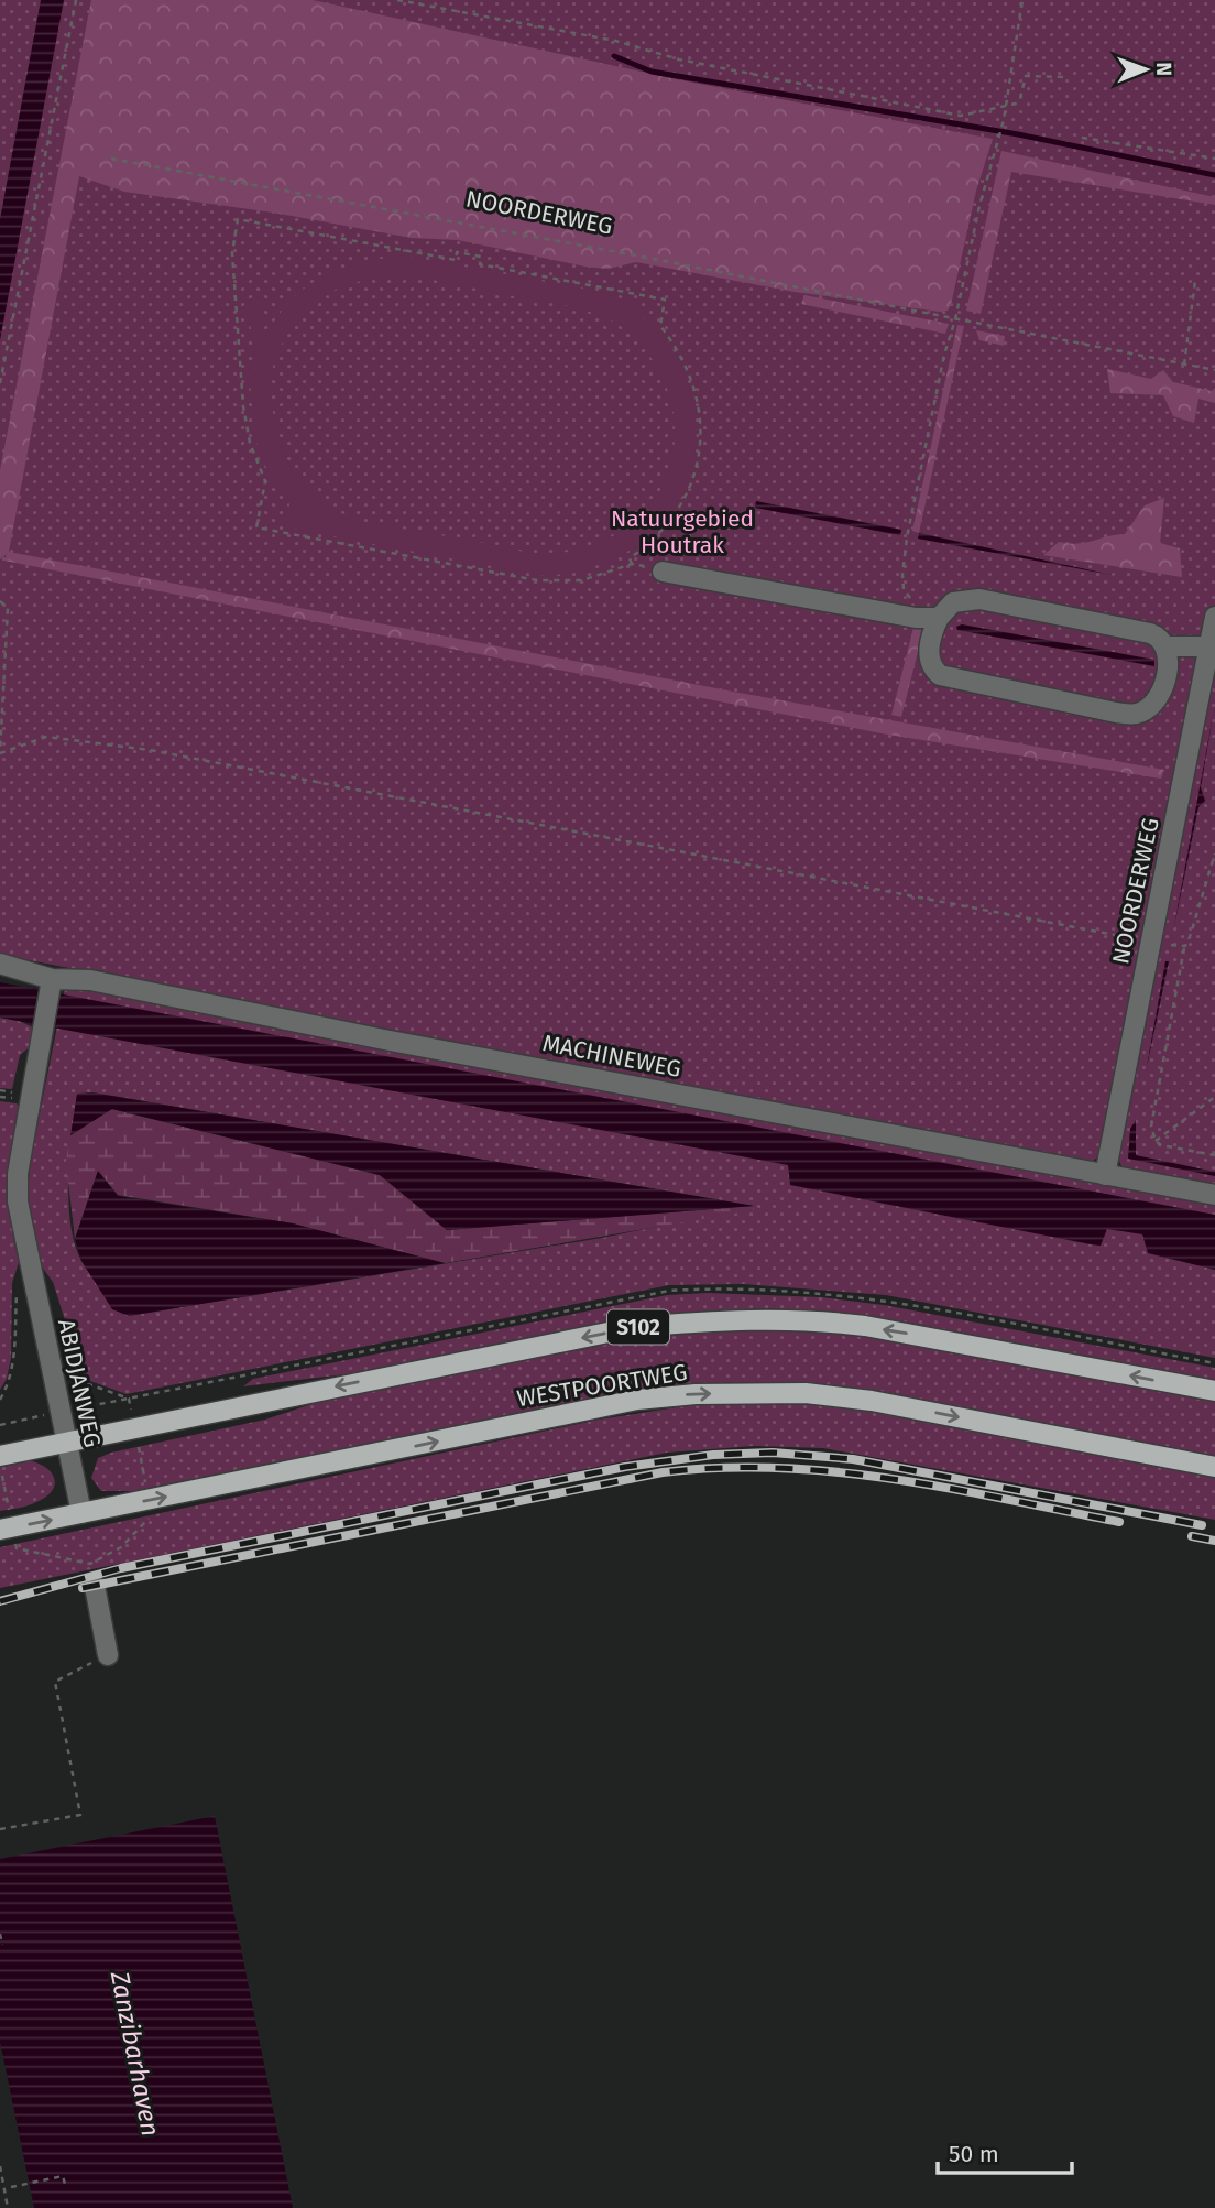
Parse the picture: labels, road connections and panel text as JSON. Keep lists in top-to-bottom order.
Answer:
{
  "streets": {
    "main road": ["S102", "WESTPOORTWEG"],
    "street": ["NOORDERWEG", "MACHINEWEG", "ABIDJANWEG"]
  },
  "crossings": [
    ["NOORDERWEG", "MACHINEWEG"],
    ["MACHINEWEG", "ABIDJANWEG"],
    ["ABIDJANWEG", "WESTPOORTWEG"]
  ],
  "water": ["Zanzibarhaven"],
  "parks": ["Natuurgebied Houtrak"],
  "scale_bar": "50 m",
  "north": "right"
}
